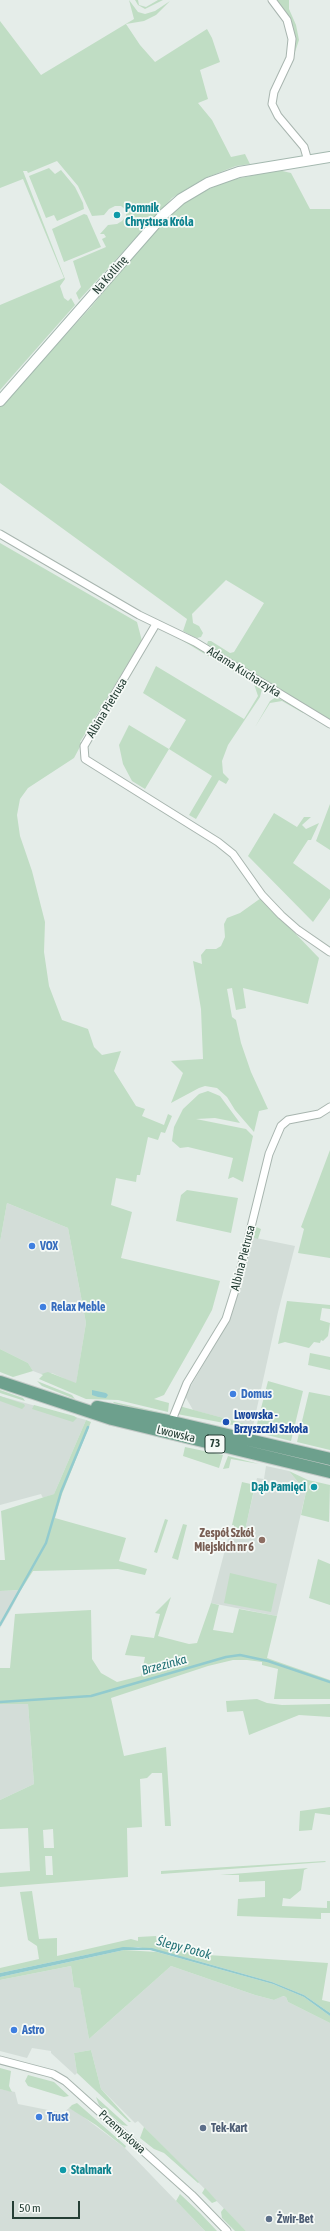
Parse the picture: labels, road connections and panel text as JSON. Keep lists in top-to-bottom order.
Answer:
{
  "streets": {
    "main road": ["Lwowska", "73"],
    "street": [
      "Na Kotlinę",
      "Adama Kucharzyka",
      "Albina Pietrusa",
      "Przemysłowa"
    ]
  },
  "crossings": [
    ["Adama Kucharzyka", "Albina Pietrusa"],
    ["Albina Pietrusa", "Lwowska"]
  ],
  "water": ["Brzezinka", "Ślepy Potok"],
  "places": [
    "Pomnik Chrystusa Króla",
    "VOX",
    "Relax Meble",
    "Domus",
    "Lwowska - Brzyszczki Szkoła",
    "Dąb Pamięci",
    "Zespół Szkół Miejskich nr 6",
    "Astro",
    "Trust",
    "Tek-Kart",
    "Stalmark",
    "Żwir-Bet"
  ],
  "scale_bar": "50 m"
}
